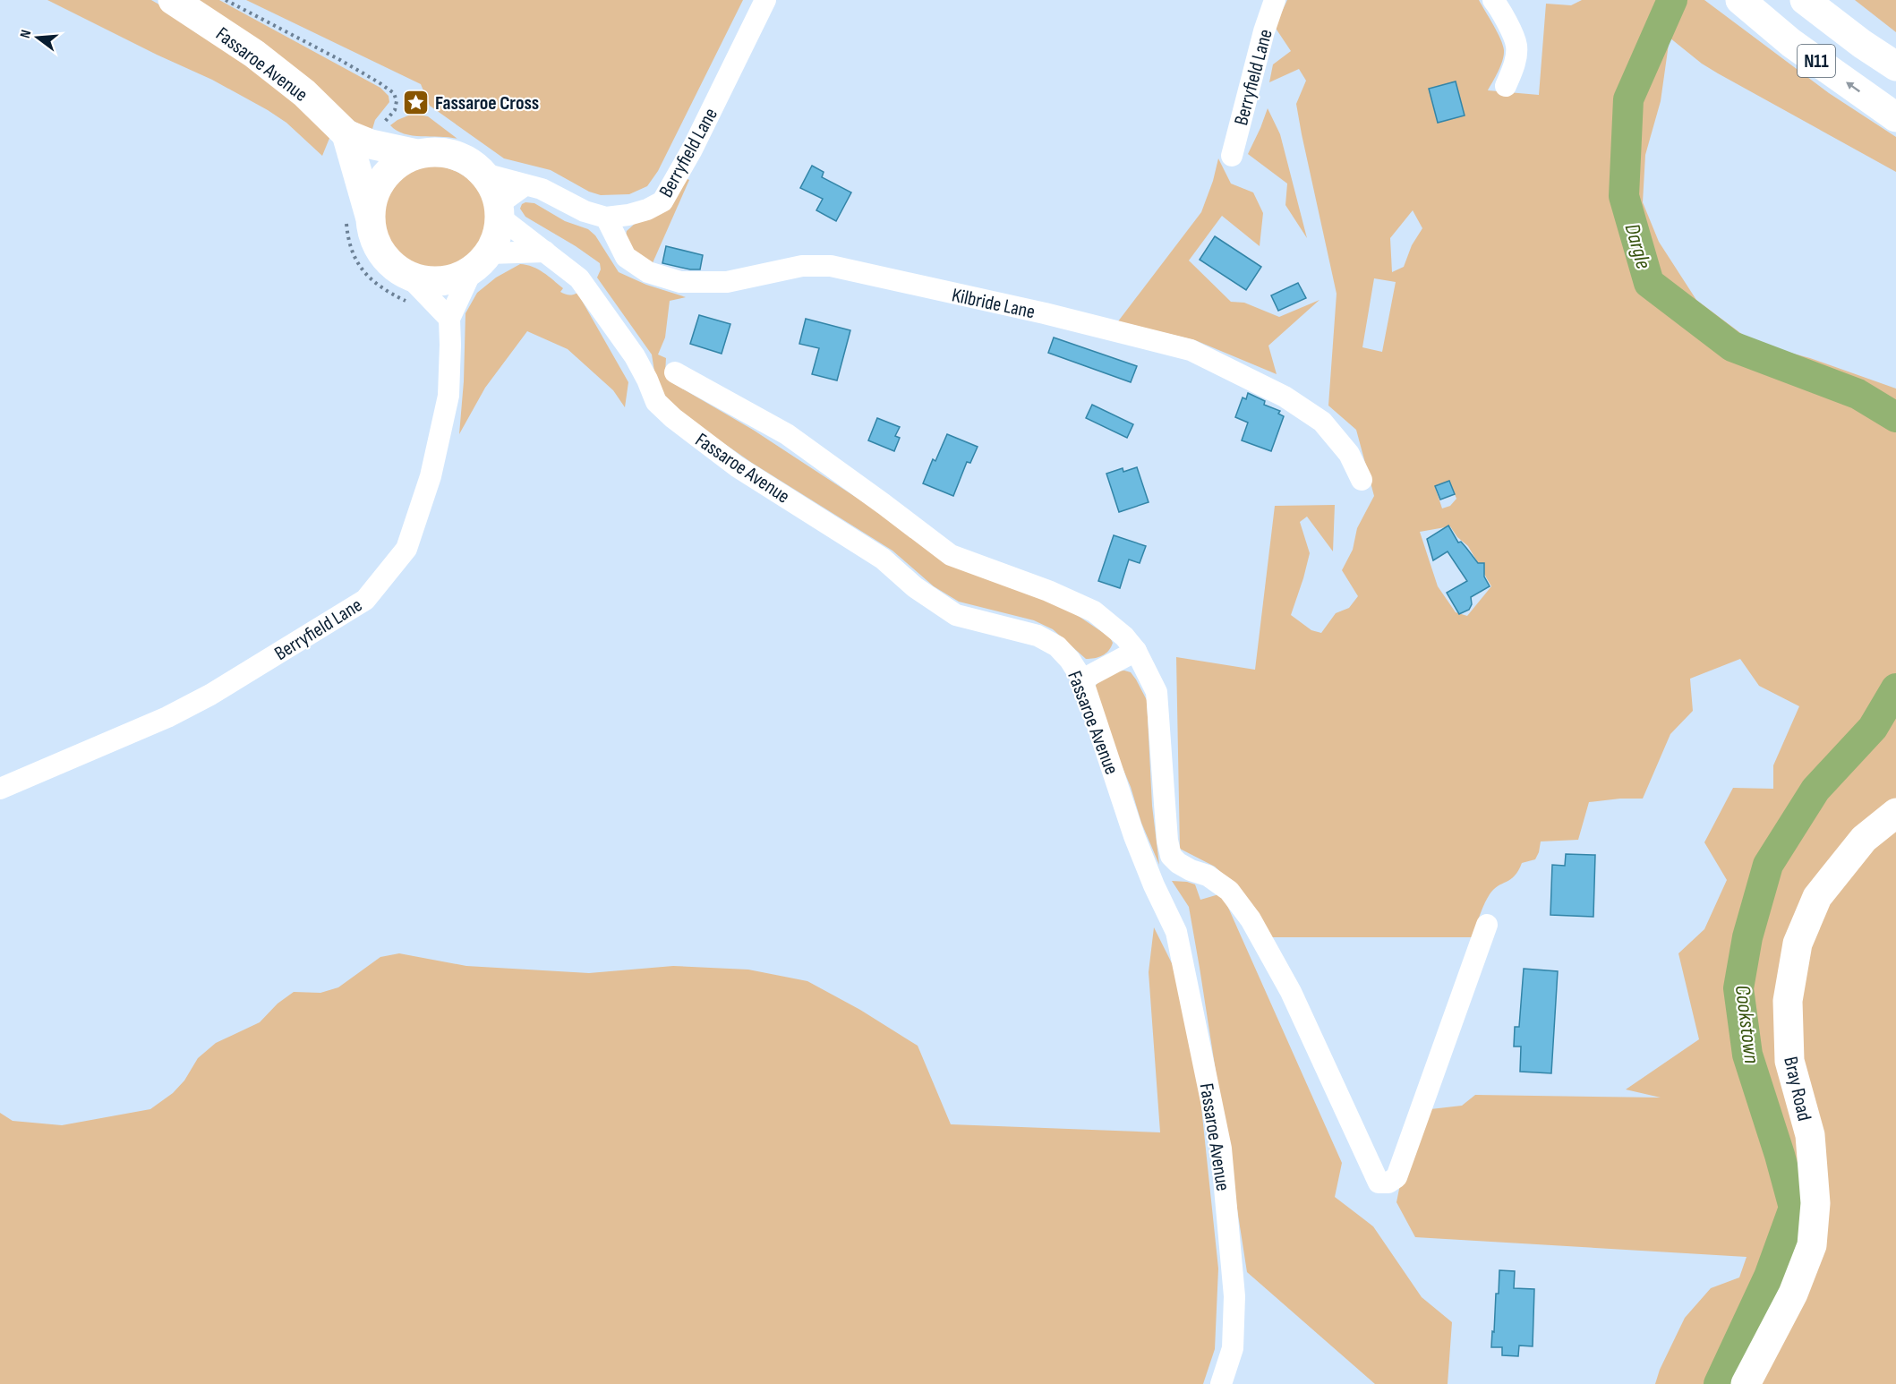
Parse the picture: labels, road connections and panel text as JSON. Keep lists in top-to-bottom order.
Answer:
{
  "streets": {
    "main road": ["N11", "Fassaroe Avenue", "Bray Road"],
    "street": ["Berryfield Lane", "Kilbride Lane"]
  },
  "crossings": [
    ["Fassaroe Avenue", "Berryfield Lane"],
    ["Berryfield Lane", "Kilbride Lane"]
  ],
  "water": ["Dargle", "Cookstown"],
  "places": {
    "place": ["Fassaroe Cross"]
  },
  "north": "left"
}
